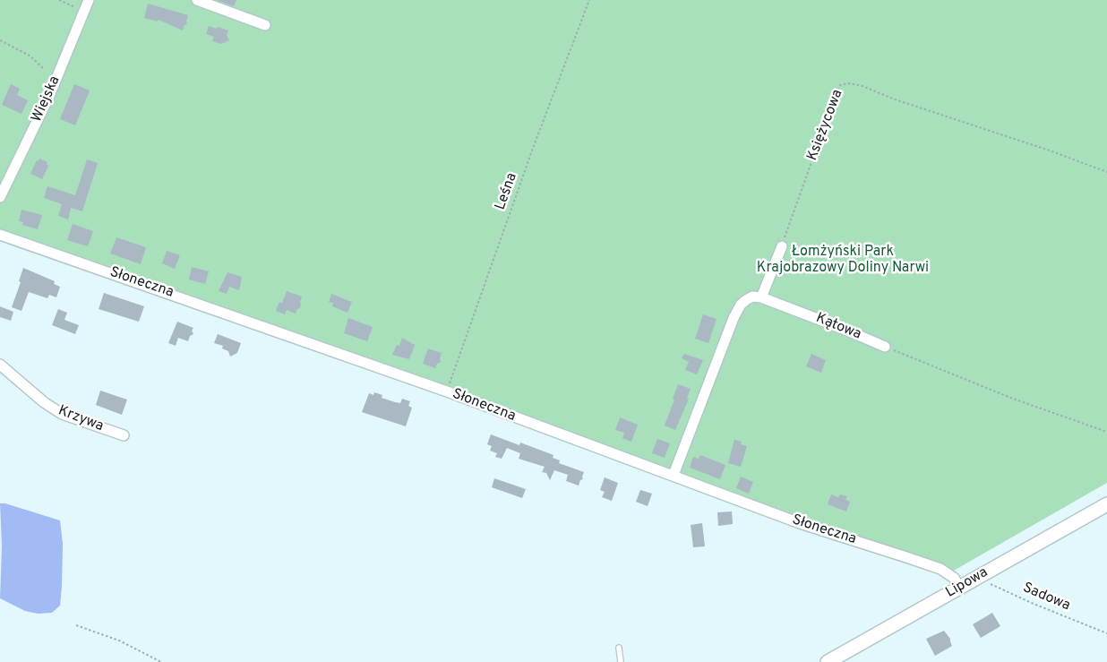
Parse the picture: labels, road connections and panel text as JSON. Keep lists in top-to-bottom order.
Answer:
{
  "streets": {
    "main road": ["Lipowa"],
    "street": [
      "Wiejska",
      "Słoneczna",
      "Kątowa",
      "Krzywa"
    ],
    "path": ["Księżycowa", "Leśna", "Sadowa"]
  },
  "crossings": [
    ["Leśna", "Słoneczna"],
    ["Słoneczna", "Lipowa"],
    ["Lipowa", "Sadowa"]
  ],
  "parks": ["Łomżyński Park Krajobrazowy Doliny Narwi"]
}
